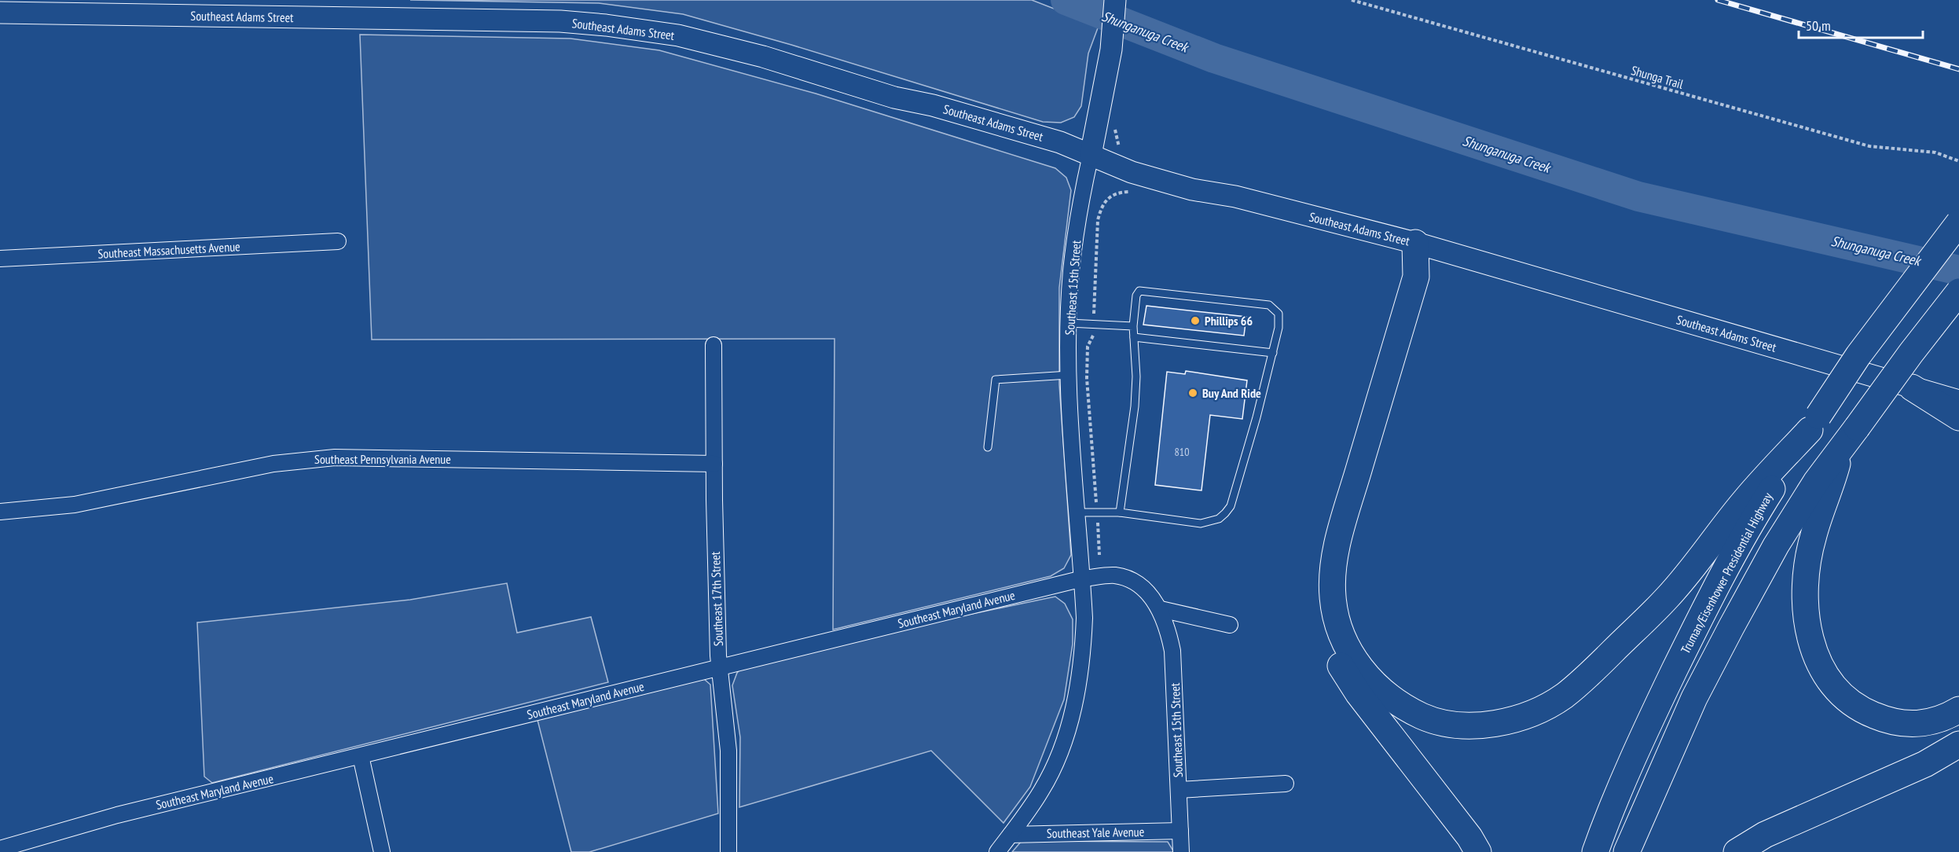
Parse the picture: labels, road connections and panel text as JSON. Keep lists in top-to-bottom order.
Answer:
{
  "streets": {
    "highway": ["Truman/Eisenhower Presidential Highway"],
    "main road": ["Southeast Adams Street", "Southeast 15th Street"],
    "street": [
      "Southeast Massachusetts Avenue",
      "Southeast Pennsylvania Avenue",
      "Southeast 17th Street",
      "Southeast Maryland Avenue",
      "Southeast Yale Avenue"
    ],
    "path": ["Shunga Trail"]
  },
  "crossings": [
    ["Southeast Adams Street", "Southeast 15th Street"],
    ["Southeast 15th Street", "Southeast Maryland Avenue"],
    ["Southeast 15th Street", "Southeast Yale Avenue"],
    ["Southeast Pennsylvania Avenue", "Southeast 17th Street"],
    ["Southeast 17th Street", "Southeast Maryland Avenue"]
  ],
  "water": ["Shunganuga Creek"],
  "places": ["Phillips 66", "Buy And Ride"],
  "house_numbers": ["810"],
  "scale_bar": "50 m"
}
